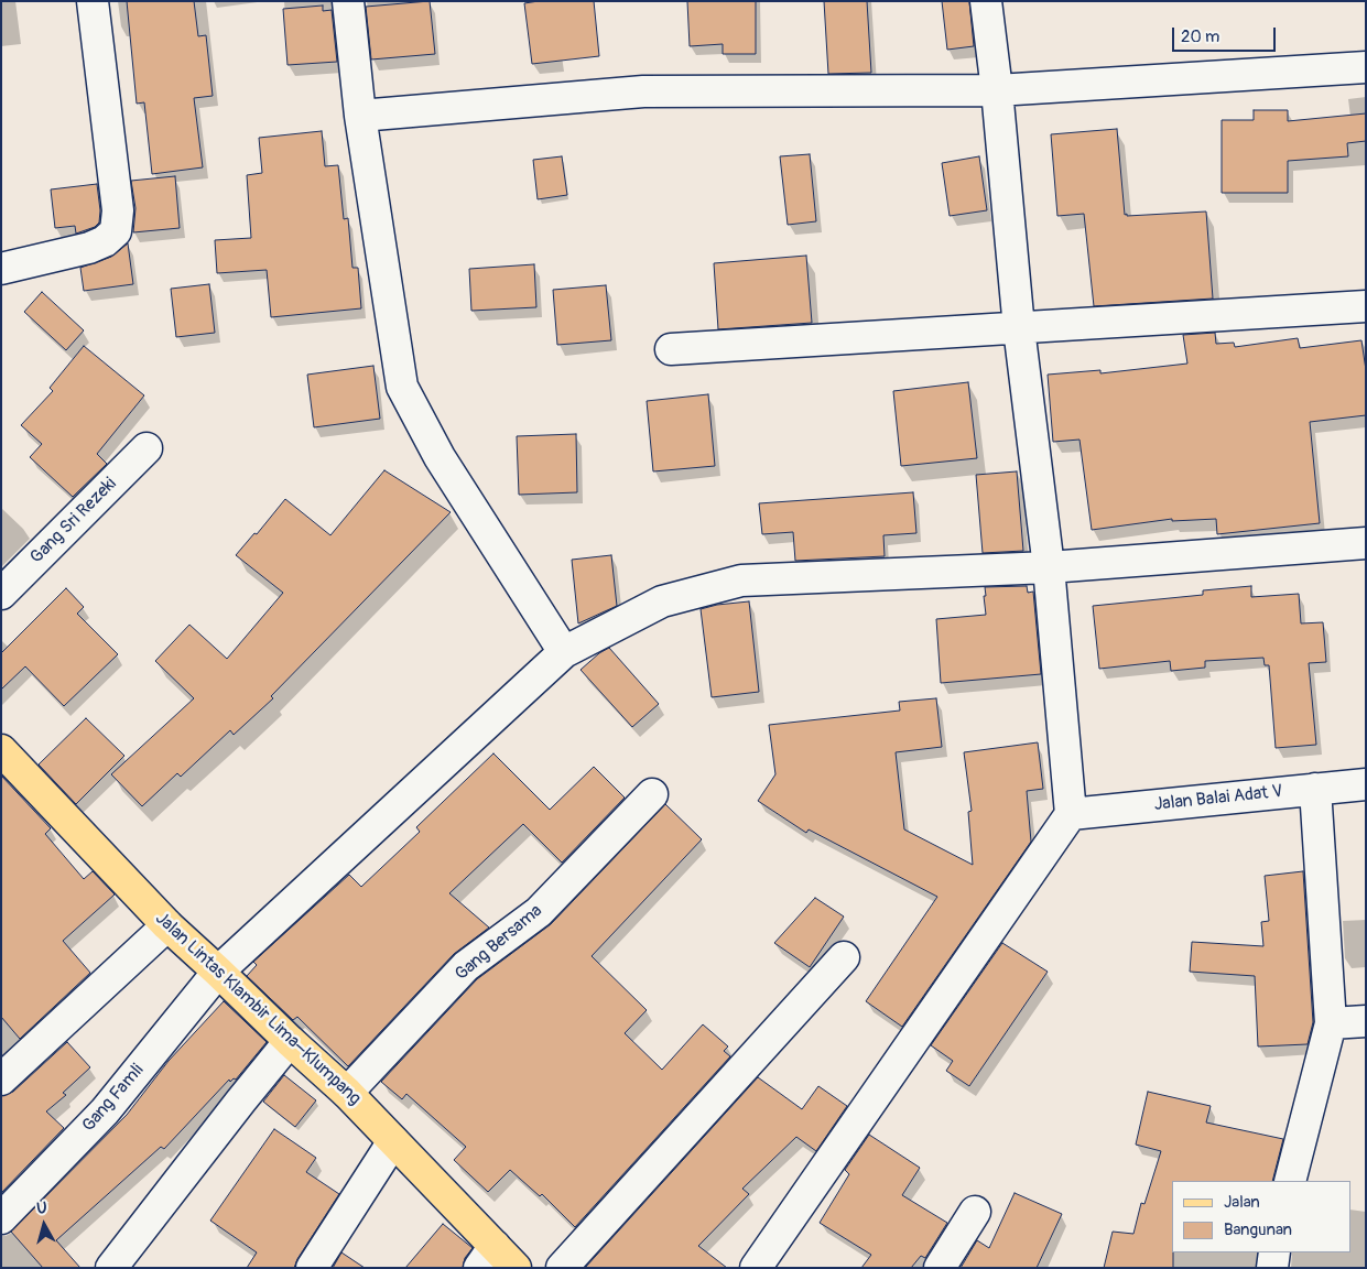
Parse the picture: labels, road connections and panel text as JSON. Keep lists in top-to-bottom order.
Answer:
{
  "streets": {
    "main road": ["Jalan Lintas Klambir Lima–Klumpang"],
    "street": [
      "Gang Sri Rezeki",
      "Jalan Balai Adat V",
      "Gang Bersama",
      "Gang Famli"
    ]
  },
  "crossings": [
    ["Gang Bersama", "Jalan Lintas Klambir Lima–Klumpang"],
    ["Jalan Lintas Klambir Lima–Klumpang", "Gang Famli"]
  ],
  "legend": ["Jalan", "Bangunan"],
  "scale_bar": "20 m",
  "north": "top"
}
